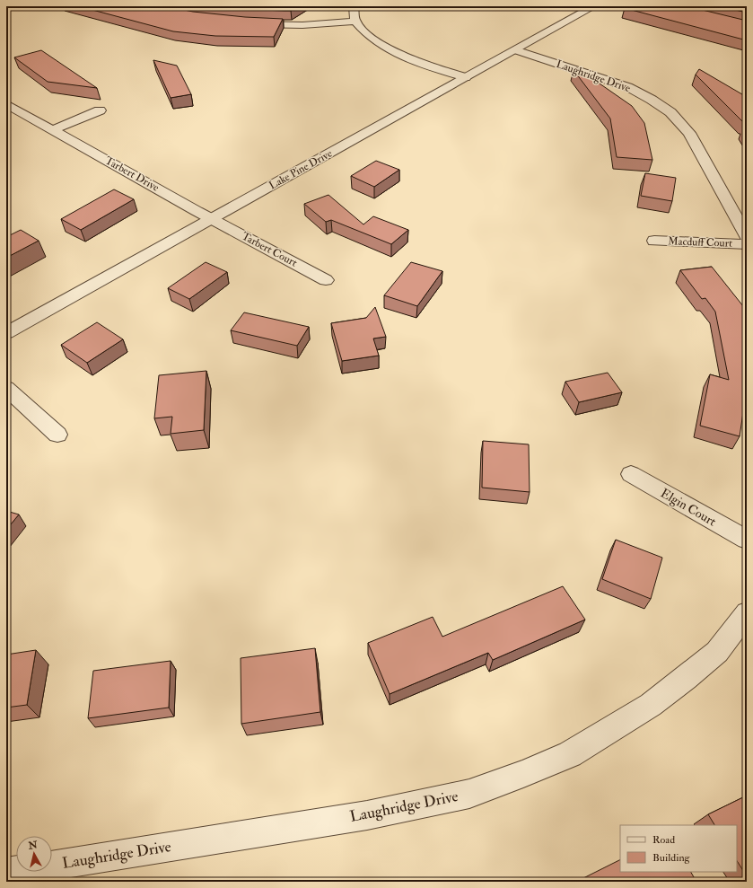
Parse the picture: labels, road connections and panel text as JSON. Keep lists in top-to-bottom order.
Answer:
{
  "streets": {
    "street": [
      "Laughridge Drive",
      "Lake Pine Drive",
      "Tarbert Drive",
      "Macduff Court",
      "Tarbert Court",
      "Elgin Court"
    ]
  },
  "crossings": [
    ["Laughridge Drive", "Lake Pine Drive"],
    ["Lake Pine Drive", "Tarbert Drive"],
    ["Lake Pine Drive", "Tarbert Court"],
    ["Tarbert Drive", "Tarbert Court"]
  ],
  "legend": ["Road", "Building"],
  "north": "top"
}
